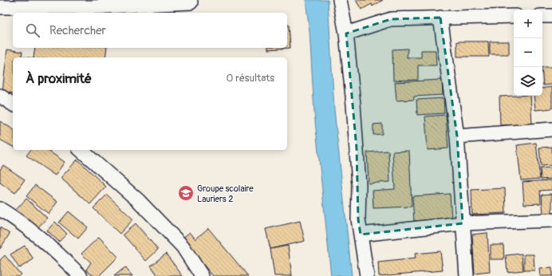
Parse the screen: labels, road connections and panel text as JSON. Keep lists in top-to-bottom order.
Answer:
{
  "places": {
    "school or university": ["Groupe scolaire Lauriers 2"]
  },
  "page": {
    "map_buttons": ["+", "−"],
    "search": "Rechercher",
    "heading": ["À proximité", "0 résultats"]
  }
}
